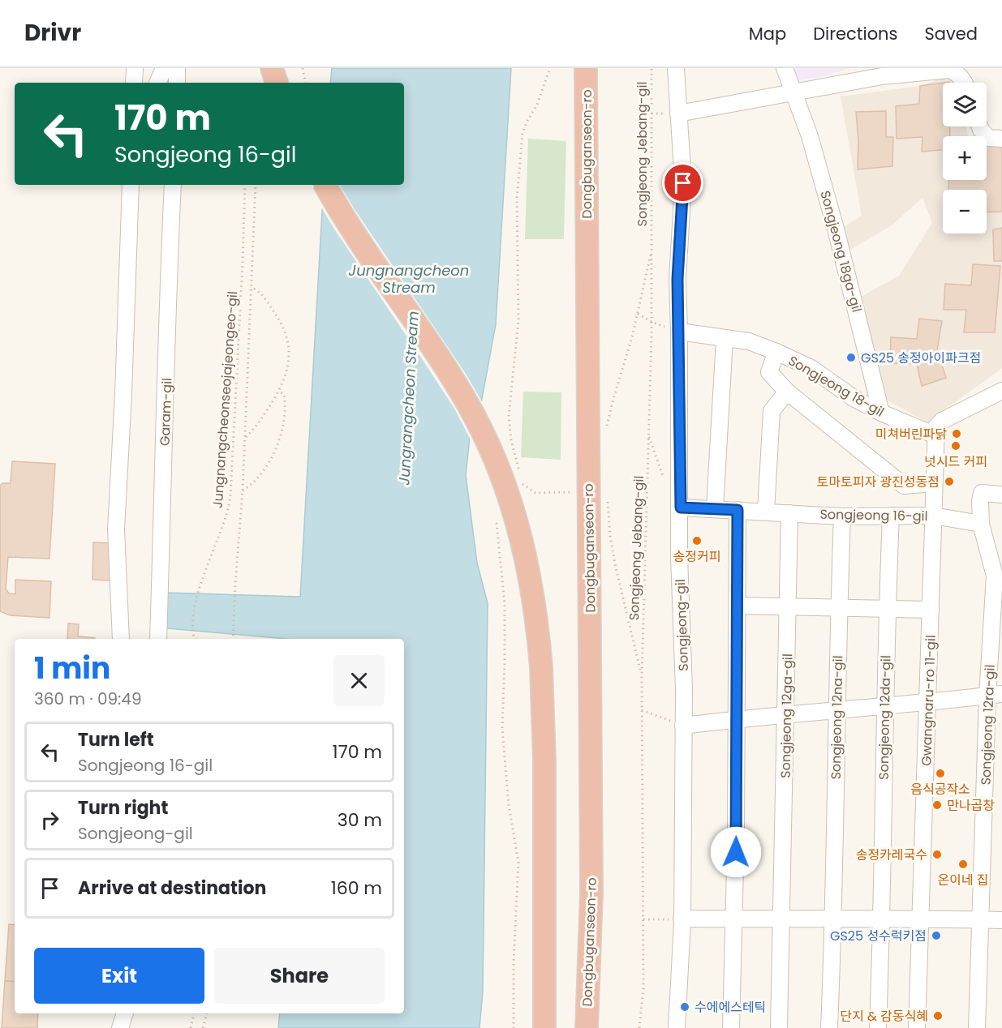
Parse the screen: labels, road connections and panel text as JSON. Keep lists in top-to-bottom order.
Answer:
{
  "streets": {
    "highway": ["Dongbuganseon-ro"],
    "street": [
      "Songjeong 18ga-gil",
      "Songjeong 18-gil",
      "Garam-gil",
      "Songjeong 16-gil",
      "Songjeong-gil",
      "Gwangnaru-ro 11-gil",
      "Songjeong 12ga-gil",
      "Songjeong 12na-gil",
      "Songjeong 12da-gil",
      "Songjeong 12ra-gil"
    ],
    "path": ["Songjeong Jebang-gil", "Jungnangcheonseojajeongeo-gil"]
  },
  "crossings": [
    ["Songjeong 18ga-gil", "Songjeong 18-gil"],
    ["Songjeong 18-gil", "Songjeong-gil"],
    ["Songjeong 18-gil", "Gwangnaru-ro 11-gil"],
    ["Songjeong 16-gil", "Songjeong-gil"],
    ["Songjeong 16-gil", "Gwangnaru-ro 11-gil"],
    ["Songjeong 16-gil", "Songjeong 12ga-gil"],
    ["Songjeong 16-gil", "Songjeong 12na-gil"],
    ["Songjeong 16-gil", "Songjeong 12da-gil"],
    ["Songjeong 16-gil", "Songjeong 12ra-gil"]
  ],
  "water": ["Jungnangcheon Stream", "Jungrangcheon Stream"],
  "places": [
    "GS25 송정아이파크점",
    "미쳐버린파닭",
    "넛시드 커피",
    "토마토피자 광진성동점",
    "송정커피",
    "음식공작소",
    "만나곱창",
    "송정카레국수",
    "온이네 집",
    "GS25 성수럭키점",
    "수에에스테틱",
    "단지 & 감동식혜"
  ],
  "page": {
    "header": "Drivr",
    "nav": ["Map", "Directions", "Saved"],
    "map_buttons": ["+", "−"],
    "turn": ["170 m", "Songjeong 16-gil"],
    "heading": ["1 min", "360 m · 09:49"],
    "list": [
      {
        "name": "Turn left",
        "note": "Songjeong 16-gil",
        "value": "170 m"
      },
      {
        "name": "Turn right",
        "note": "Songjeong-gil",
        "value": "30 m"
      },
      {
        "name": "Arrive at destination",
        "value": "160 m"
      }
    ],
    "buttons": ["Exit", "Share"]
  }
}
